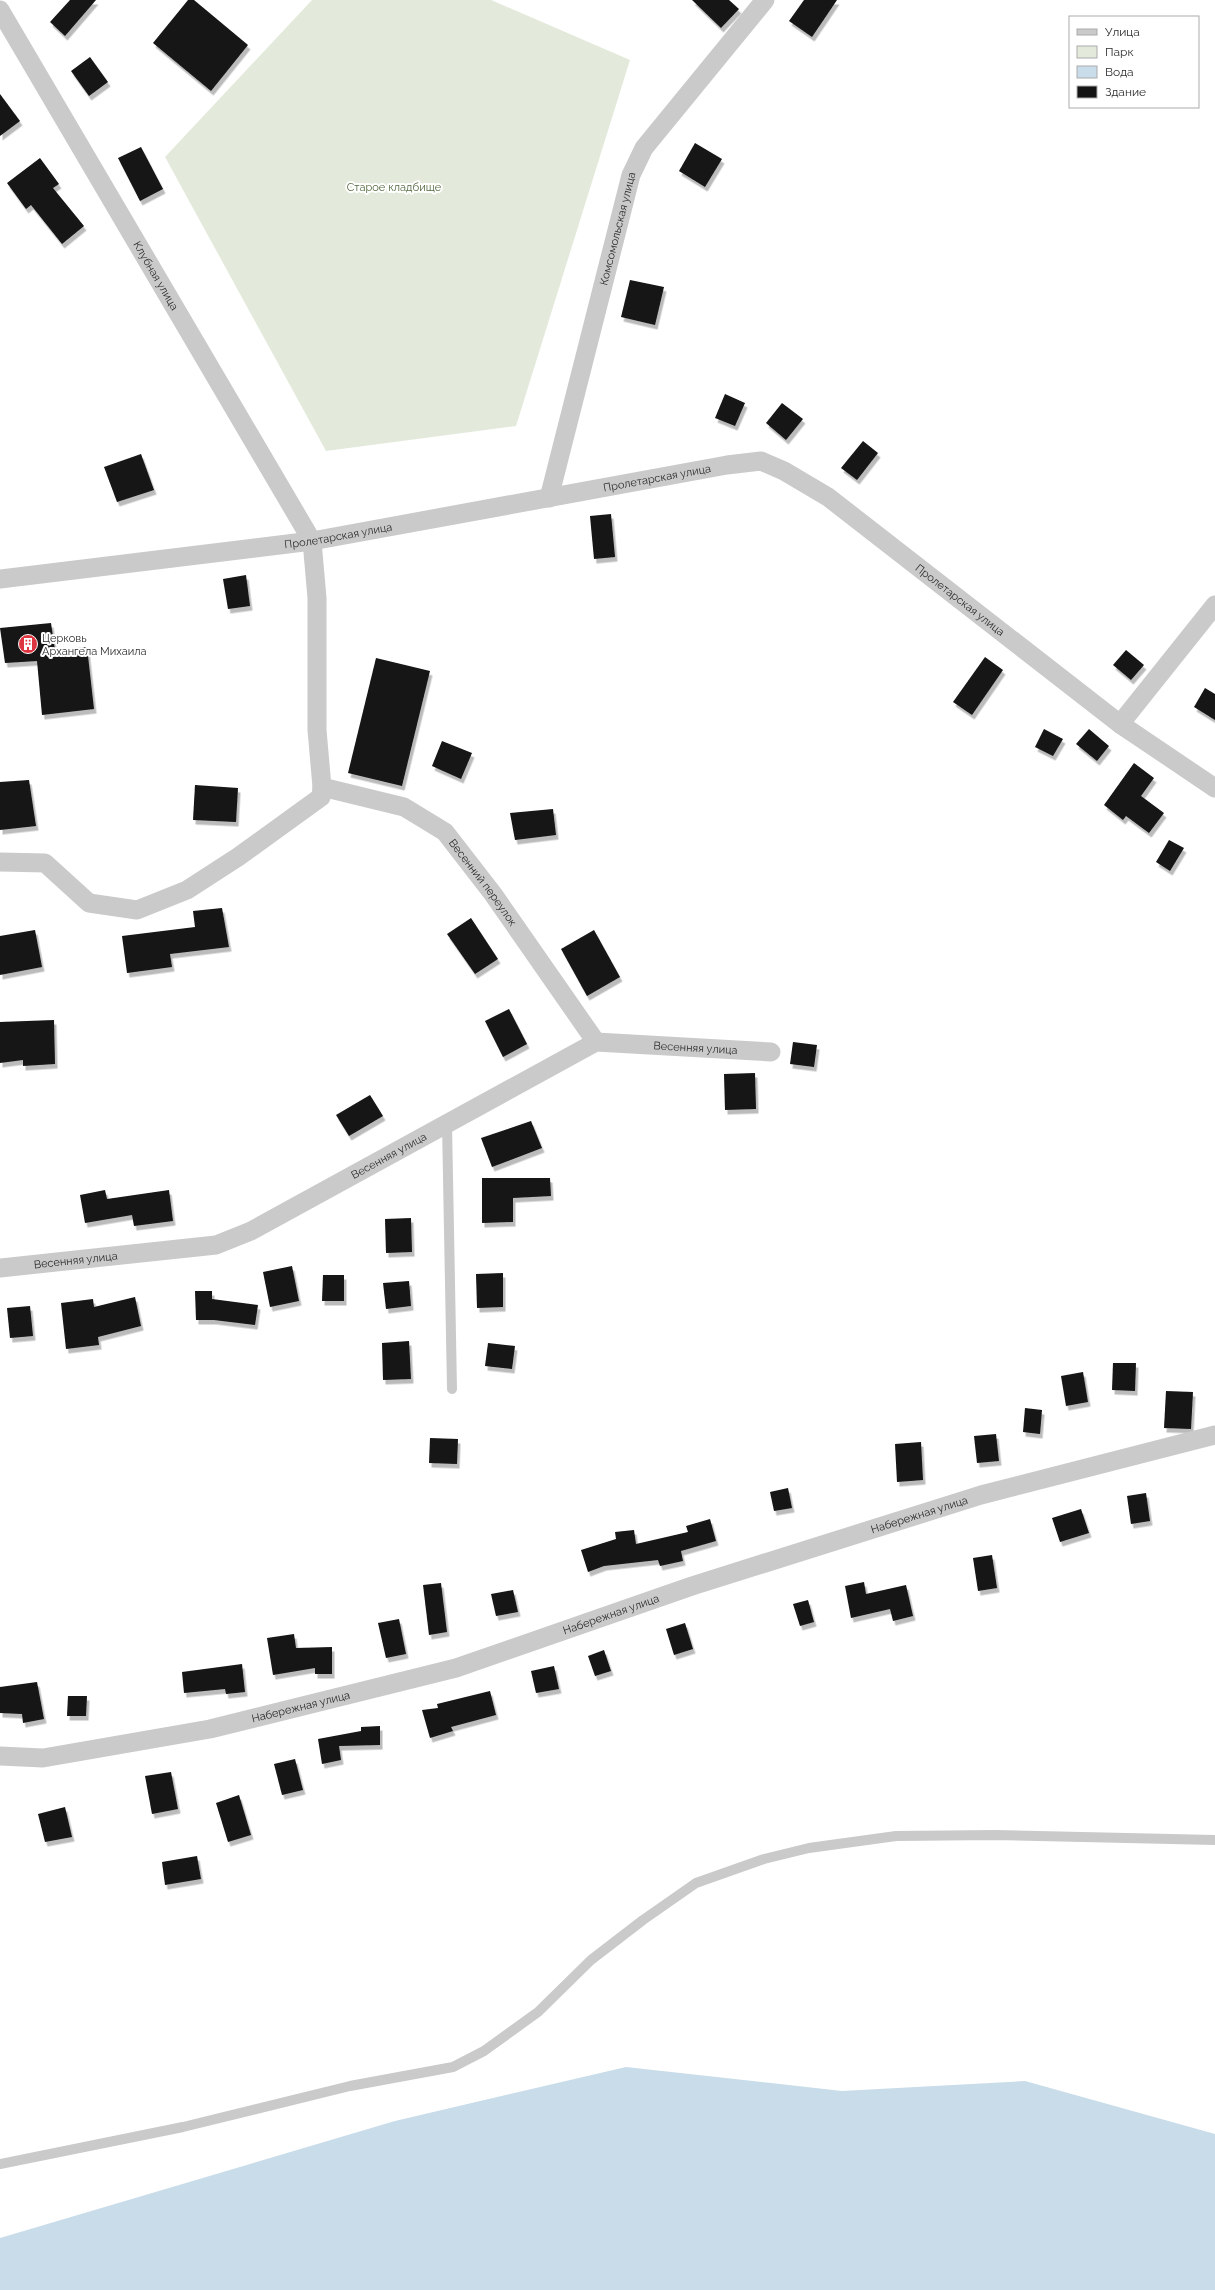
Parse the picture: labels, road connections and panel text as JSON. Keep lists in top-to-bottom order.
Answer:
{
  "streets": {
    "street": [
      "Комсомольская улица",
      "Клубная улица",
      "Пролетарская улица",
      "Весенний переулок",
      "Весенняя улица",
      "Набережная улица"
    ]
  },
  "crossings": [
    ["Комсомольская улица", "Пролетарская улица"],
    ["Клубная улица", "Пролетарская улица"],
    ["Весенний переулок", "Весенняя улица"]
  ],
  "parks": ["Старое кладбище"],
  "places": {
    "building": ["Церковь Архангела Михаила"]
  },
  "legend": [
    "Улица",
    "Парк",
    "Вода",
    "Здание"
  ]
}
